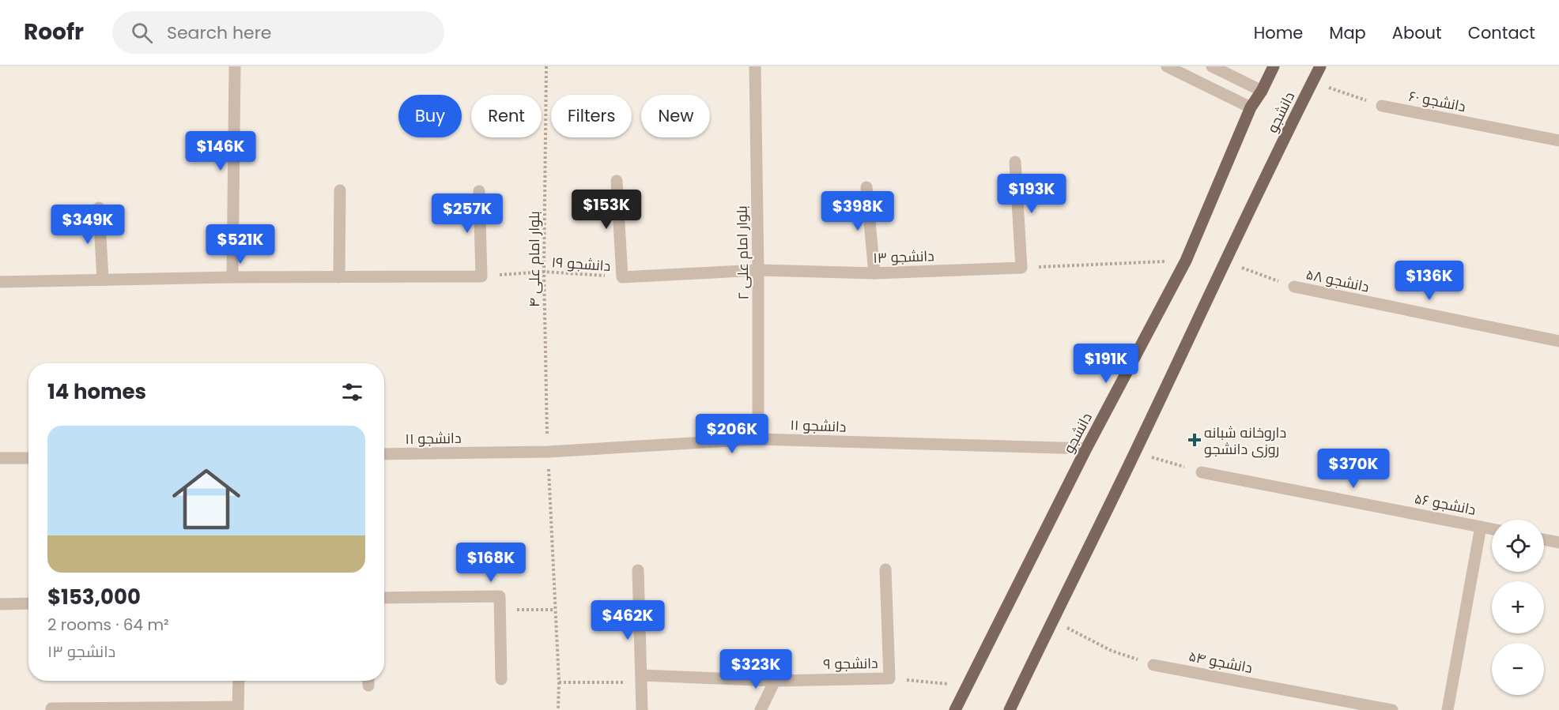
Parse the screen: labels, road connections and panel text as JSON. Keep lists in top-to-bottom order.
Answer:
{
  "streets": {
    "main road": ["دانشجو"],
    "street": [
      "دانشجو ۶۰",
      "بلوار امام علی ۲",
      "دانشجو ۱۳",
      "دانشجو ۵۸",
      "دانشجو ۱۱",
      "دانشجو ۵۶",
      "دانشجو ۵۴",
      "دانشجو ۹"
    ],
    "path": ["بلوار امام علی ۴", "دانشجو ۱۹"]
  },
  "crossings": [
    ["دانشجو", "دانشجو ۵۸"],
    ["دانشجو", "دانشجو ۱۱"],
    ["دانشجو", "دانشجو ۹"],
    ["بلوار امام علی ۲", "دانشجو ۱۳"],
    ["بلوار امام علی ۲", "دانشجو ۱۱"],
    ["دانشجو ۱۳", "دانشجو ۱۹"],
    ["بلوار امام علی ۴", "دانشجو ۱۹"],
    ["بلوار امام علی ۴", "دانشجو ۱۱"]
  ],
  "places": {
    "health": ["داروخانه شبانه روزی دانشجو"]
  },
  "page": {
    "header": "Roofr",
    "search": "Search here",
    "nav": [
      "Home",
      "Map",
      "About",
      "Contact"
    ],
    "chip": [
      "Buy",
      "Rent",
      "Filters",
      "New"
    ],
    "price": [
      "$146K",
      "$193K",
      "$153K",
      "$398K",
      "$257K",
      "$349K",
      "$521K",
      "$136K",
      "$191K",
      "$206K",
      "$370K",
      "$168K",
      "$462K",
      "$323K"
    ],
    "heading": "14 homes",
    "list": [
      {
        "name": "$153,000",
        "note": "2 rooms · 64 m² · دانشجو ۱۳"
      }
    ],
    "map_buttons": ["+", "−"]
  }
}
